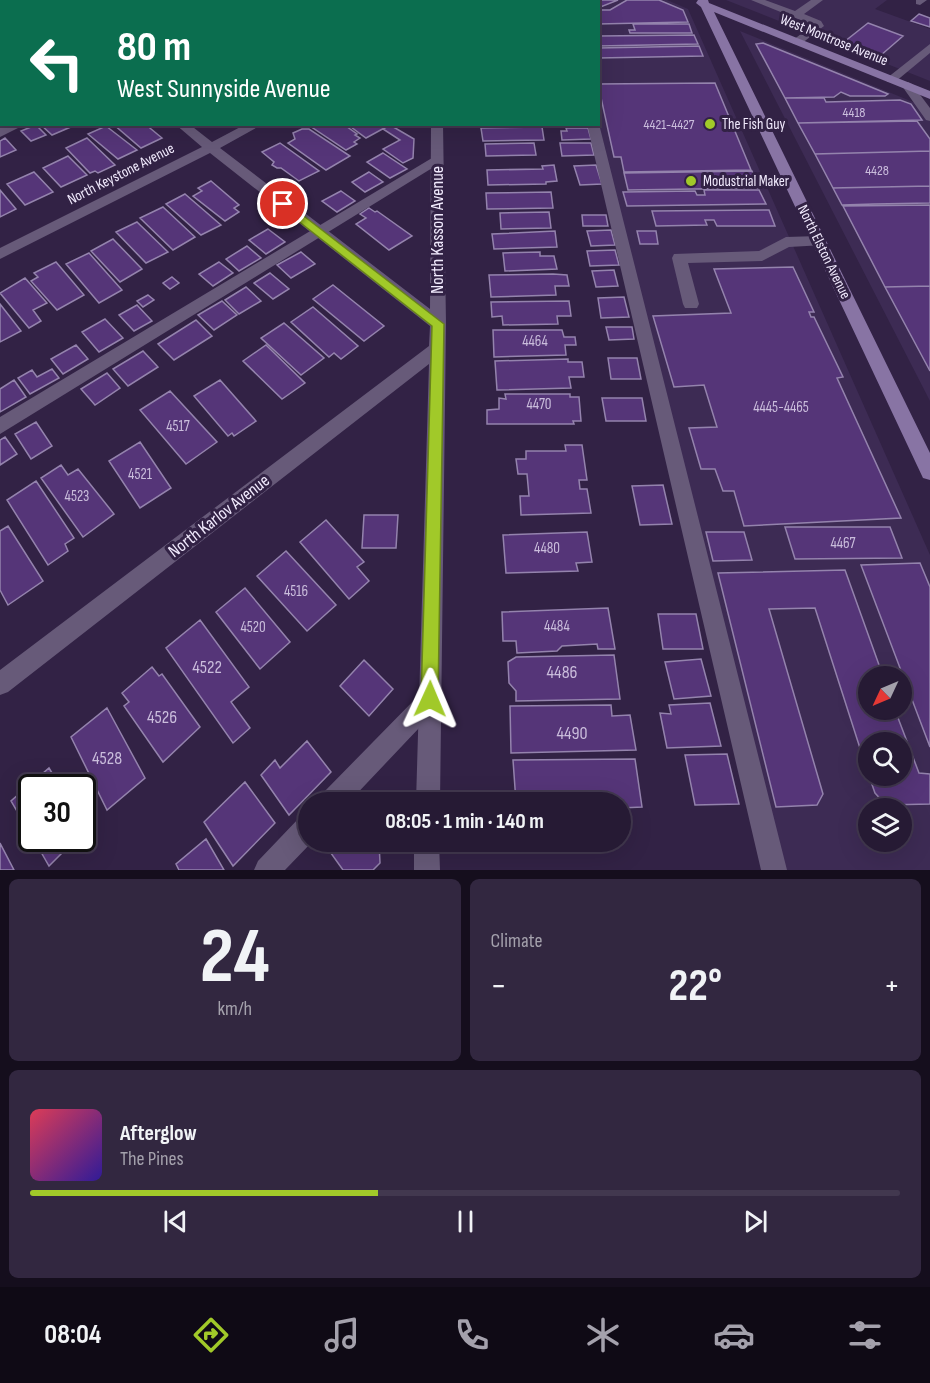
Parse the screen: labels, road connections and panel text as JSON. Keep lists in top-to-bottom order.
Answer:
{
  "streets": {
    "main road": ["West Montrose Avenue", "North Elston Avenue"],
    "street": ["North Keystone Avenue", "North Kasson Avenue", "North Karlov Avenue"]
  },
  "crossings": [
    ["West Montrose Avenue", "North Elston Avenue"],
    ["North Kasson Avenue", "North Karlov Avenue"]
  ],
  "places": ["The Fish Guy", "Modustrial Maker"],
  "house_numbers": [
    "4418",
    "4421-4427",
    "4428",
    "4464",
    "4470",
    "4445-4465",
    "4517",
    "4521",
    "4523",
    "4467",
    "4480",
    "4516",
    "4484",
    "4520",
    "4522",
    "4486",
    "4526",
    "4490",
    "4528"
  ],
  "north": "bottom left",
  "page": {
    "turn": ["80 m", "West Sunnyside Avenue"],
    "limit": "30",
    "trip": "08:05 · 1 min · 140 m",
    "tile": [
      ["24", "km/h"],
      "Climate"
    ],
    "heat": ["−", "22°", "+"],
    "song": ["Afterglow", "The Pines"],
    "tabs": "08:04"
  }
}
